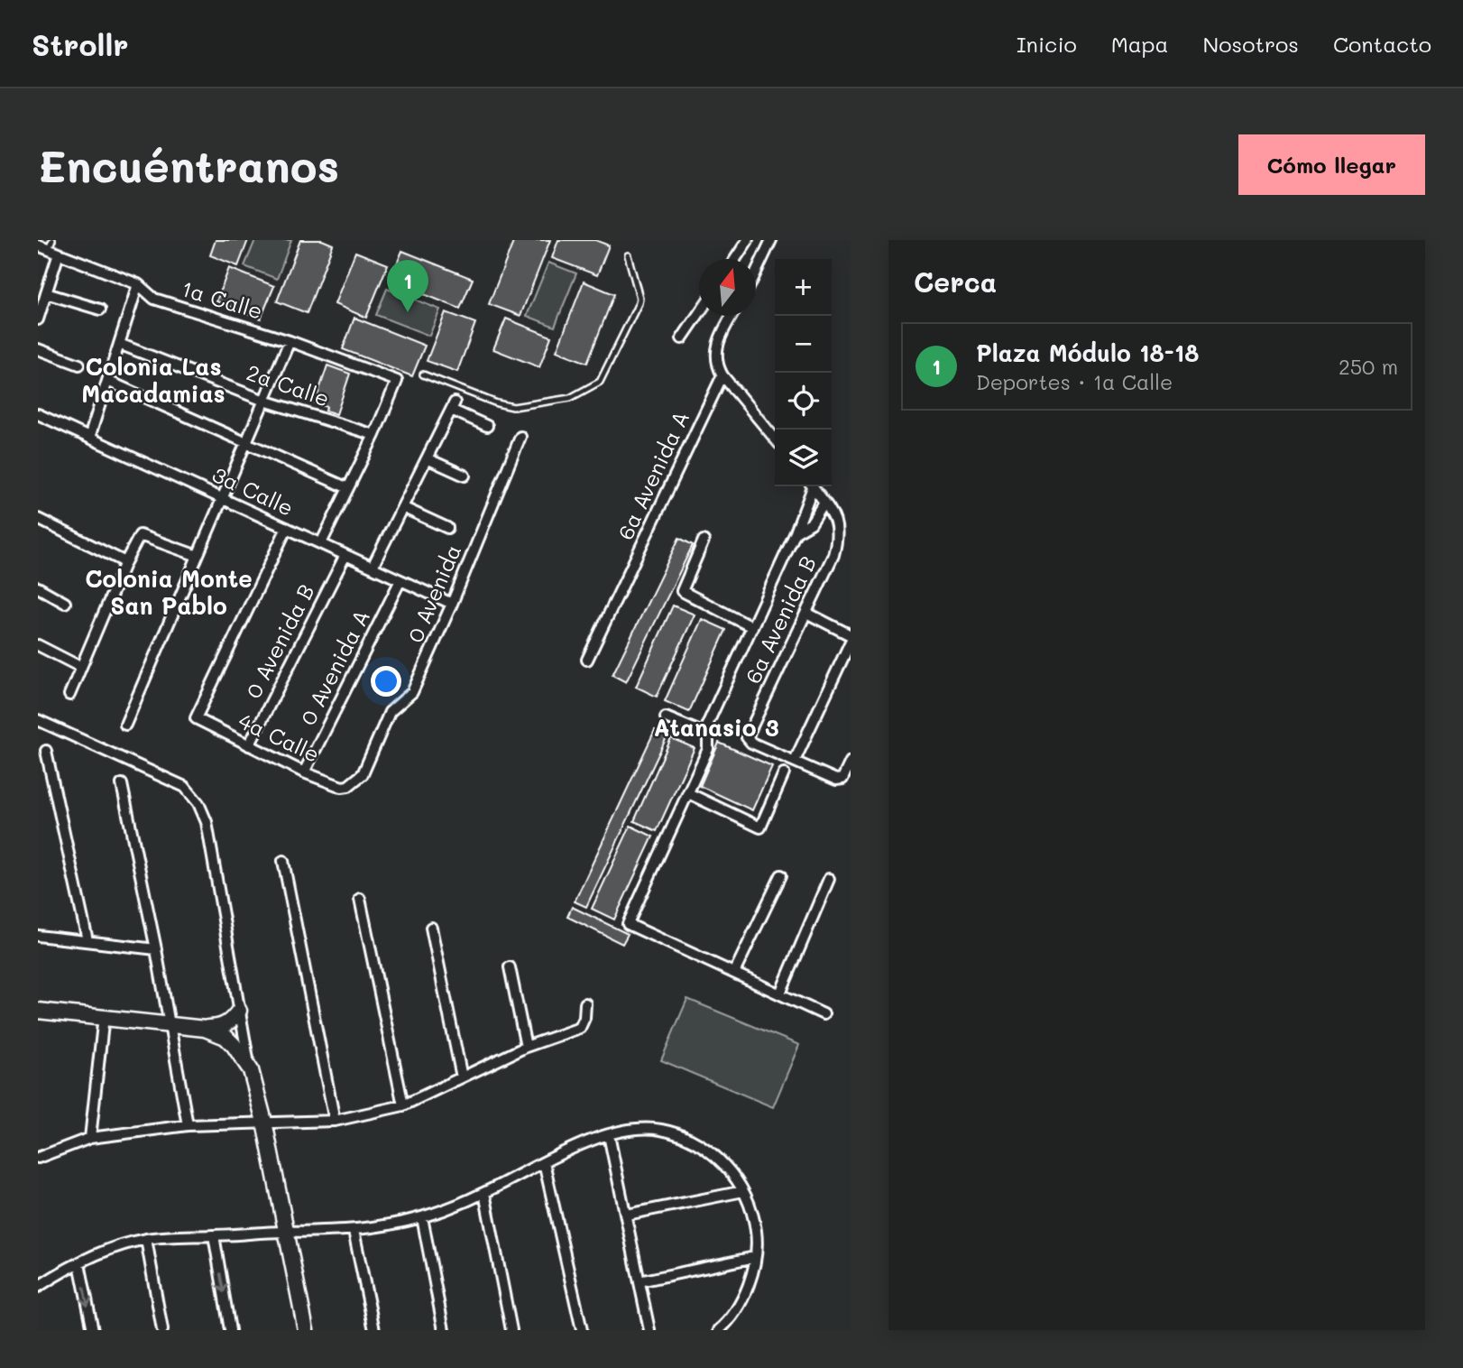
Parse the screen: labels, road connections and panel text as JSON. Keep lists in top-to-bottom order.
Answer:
{
  "streets": {
    "street": [
      "1a Calle",
      "2a Calle",
      "6a Avenida A",
      "3a Calle",
      "0 Avenida",
      "6a Avenida B",
      "0 Avenida B",
      "0 Avenida A",
      "4a Calle"
    ]
  },
  "crossings": [
    ["1a Calle", "2a Calle"],
    ["3a Calle", "0 Avenida"],
    ["3a Calle", "0 Avenida B"],
    ["3a Calle", "0 Avenida A"],
    ["3a Calle", "4a Calle"],
    ["0 Avenida", "4a Calle"],
    ["0 Avenida B", "4a Calle"],
    ["0 Avenida A", "4a Calle"]
  ],
  "districts": ["Colonia Las Macadamias", "Colonia Monte San Pablo", "Atanasio 3"],
  "north": "top",
  "page": {
    "header": "Strollr",
    "nav": [
      "Inicio",
      "Mapa",
      "Nosotros",
      "Contacto"
    ],
    "buttons": "Cómo llegar",
    "title": "Encuéntranos",
    "heading": "Cerca",
    "map_buttons": ["+", "−"],
    "pins": "1",
    "list": [
      {
        "mark": "1",
        "name": "Plaza Módulo 18-18",
        "note": "Deportes · 1a Calle",
        "value": "250 m"
      }
    ]
  }
}
